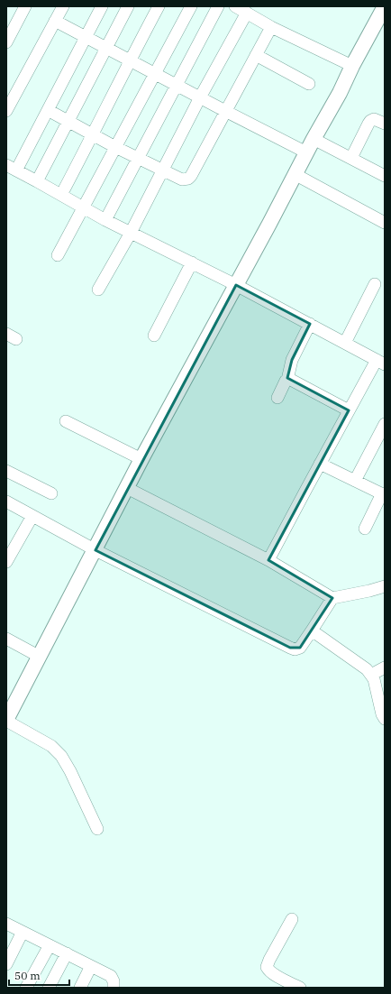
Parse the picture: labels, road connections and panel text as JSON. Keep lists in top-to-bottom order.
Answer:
{
  "scale_bar": "50 m"
}
